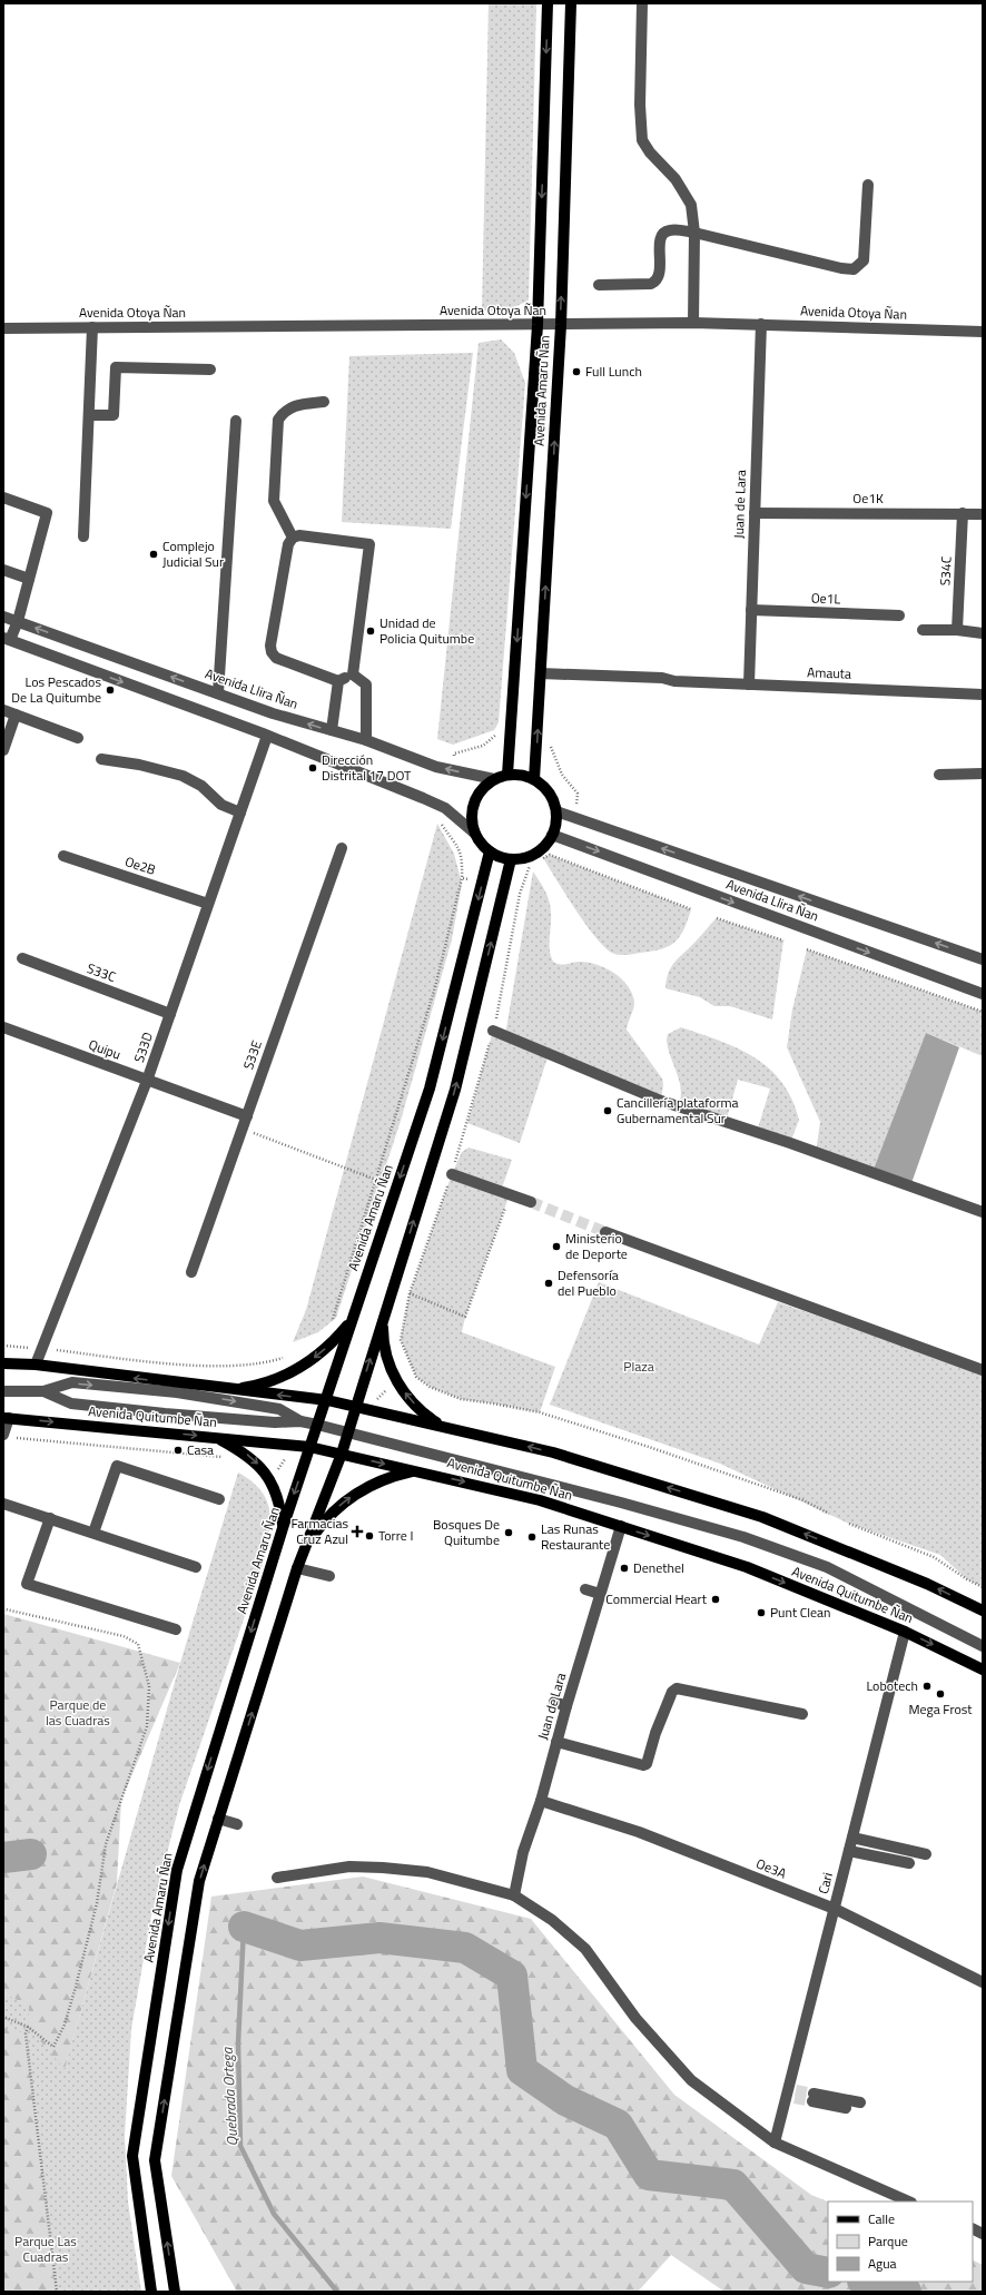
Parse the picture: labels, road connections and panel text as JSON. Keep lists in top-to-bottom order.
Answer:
{
  "streets": {
    "main road": ["Avenida Amaru Ñan", "Avenida Quitumbe Ñan"],
    "street": [
      "Avenida Otoya Ñan",
      "Oe1K",
      "Juan de Lara",
      "S34C",
      "Oe1L",
      "Amauta",
      "Avenida Llira Ñan",
      "Oe2B",
      "S33C",
      "S33D",
      "Quipu",
      "S33E",
      "Oe3A",
      "Cari"
    ]
  },
  "crossings": [
    ["Avenida Otoya Ñan", "Avenida Amaru Ñan"],
    ["Avenida Otoya Ñan", "Juan de Lara"],
    ["Avenida Amaru Ñan", "Amauta"],
    ["Avenida Amaru Ñan", "Avenida Llira Ñan"],
    ["Avenida Amaru Ñan", "Avenida Quitumbe Ñan"],
    ["Oe1K", "Juan de Lara"],
    ["Oe1K", "S34C"],
    ["Juan de Lara", "Oe1L"],
    ["Juan de Lara", "Amauta"],
    ["Juan de Lara", "Avenida Quitumbe Ñan"],
    ["Juan de Lara", "Oe3A"],
    ["Oe2B", "S33D"],
    ["S33C", "S33D"],
    ["S33D", "Quipu"],
    ["Quipu", "S33E"],
    ["Avenida Quitumbe Ñan", "Cari"],
    ["Oe3A", "Cari"]
  ],
  "water": ["Quebrada Ortega"],
  "parks": ["Plaza", "Parque de las Cuadras", "Parque Las Cuadras"],
  "places": {
    "other": [
      "Full Lunch",
      "Complejo Judicial Sur",
      "Unidad de Policia Quitumbe",
      "Los Pescados De La Quitumbe",
      "Dirección Distrital 17 DOT",
      "Cancillería plataforma Gubernamental Sur",
      "Ministerio de Deporte",
      "Defensoría del Pueblo",
      "Casa",
      "Bosques De Quitumbe",
      "Torre I",
      "Las Runas Restaurante",
      "Denethel",
      "Commercial Heart",
      "Punt Clean",
      "Lobotech",
      "Mega Frost"
    ],
    "health": ["Farmacias Cruz Azul"]
  },
  "legend": ["Calle", "Parque", "Agua"]
}
